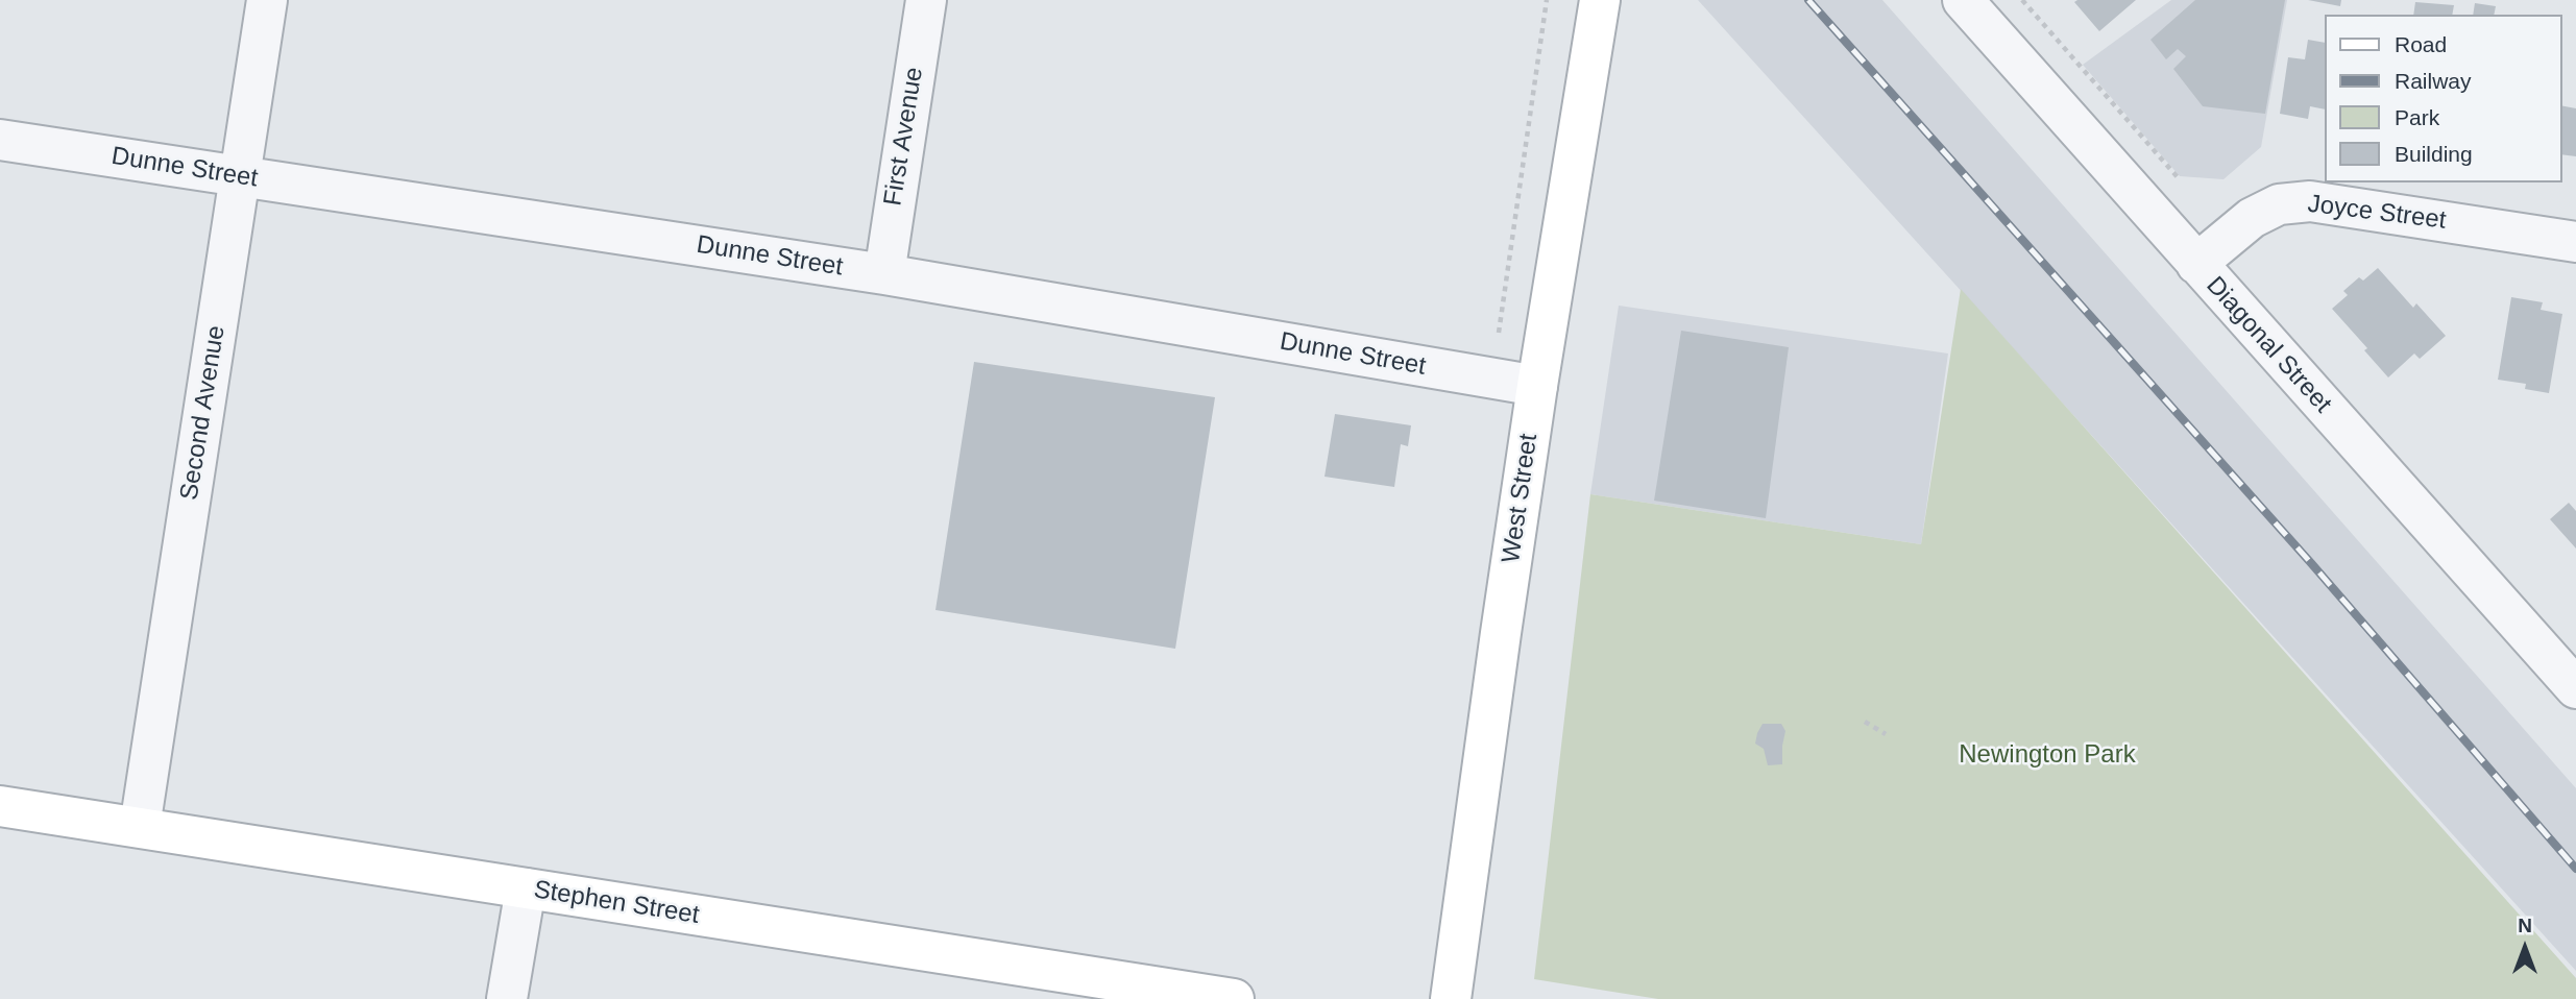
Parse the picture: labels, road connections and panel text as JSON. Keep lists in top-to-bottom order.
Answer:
{
  "streets": {
    "street": [
      "First Avenue",
      "Dunne Street",
      "Joyce Street",
      "Diagonal Street",
      "Second Avenue",
      "West Street",
      "Stephen Street"
    ]
  },
  "crossings": [
    ["First Avenue", "Dunne Street"],
    ["Dunne Street", "Second Avenue"],
    ["Dunne Street", "West Street"],
    ["Joyce Street", "Diagonal Street"],
    ["Second Avenue", "Stephen Street"]
  ],
  "parks": ["Newington Park"],
  "legend": [
    "Road",
    "Railway",
    "Park",
    "Building"
  ],
  "north": "top"
}
